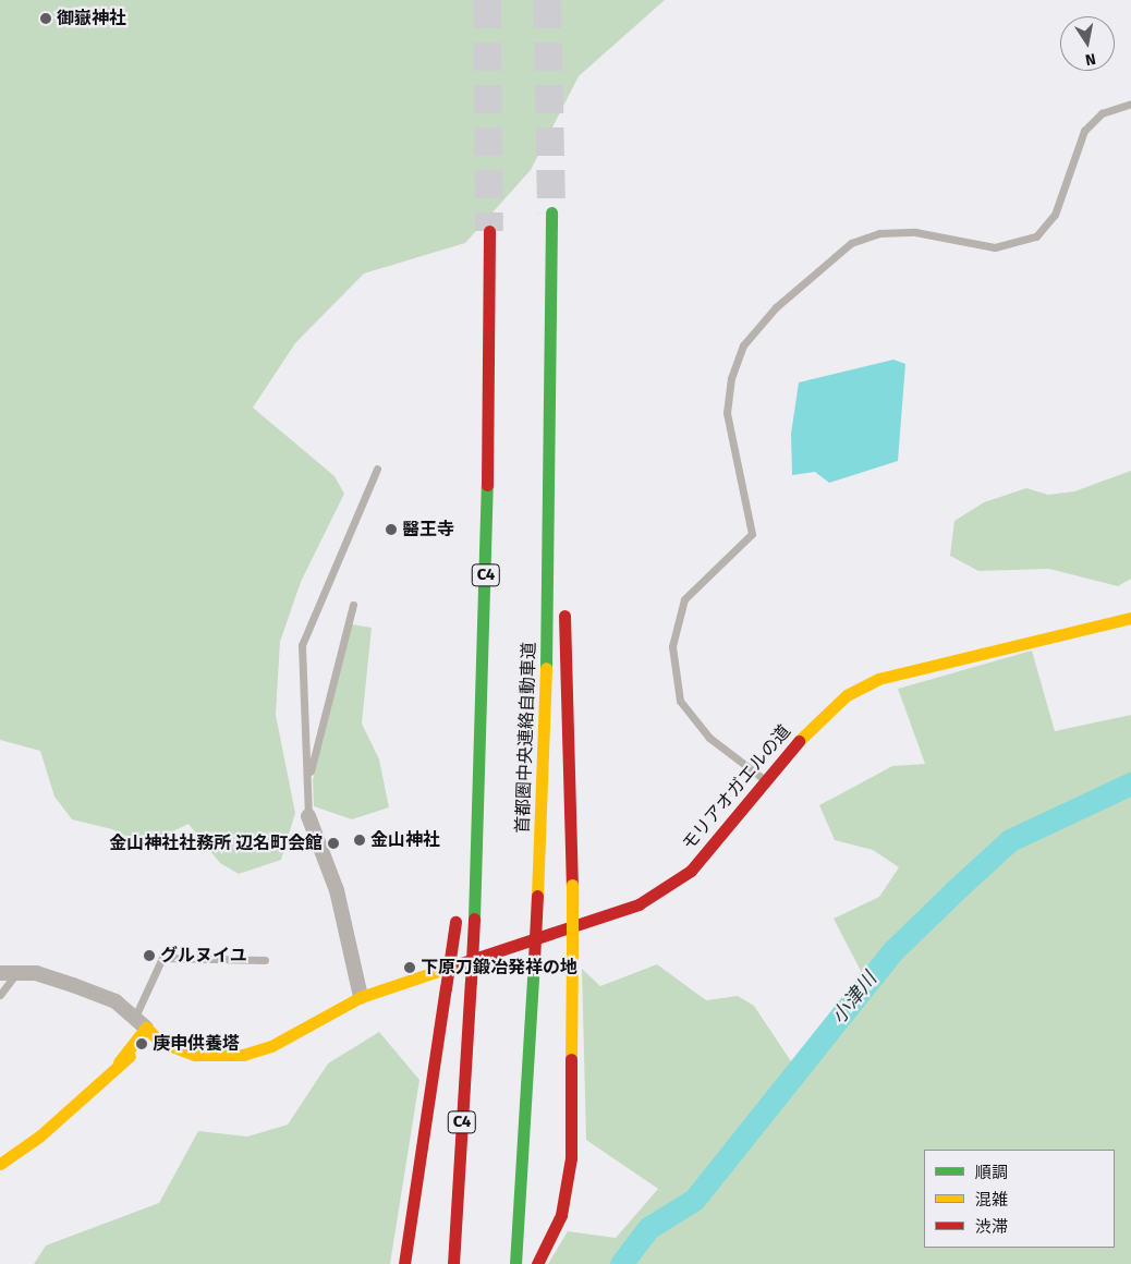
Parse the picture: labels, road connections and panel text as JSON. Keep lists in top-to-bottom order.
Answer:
{
  "streets": {
    "main road": ["C4", "首都圏中央連絡自動車道", "モリアオガエルの道"]
  },
  "water": ["小津川"],
  "places": [
    "御嶽神社",
    "醫王寺",
    "金山神社",
    "金山神社社務所 辺名町会館",
    "グルヌイユ",
    "下原刀鍛冶発祥の地",
    "庚申供養塔"
  ],
  "legend": ["順調", "混雑", "渋滞"],
  "north": "bottom"
}
